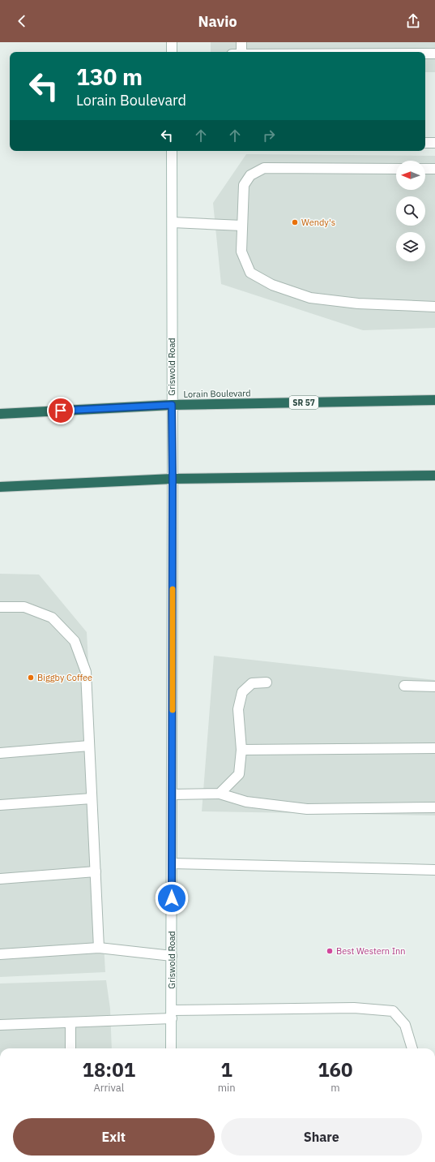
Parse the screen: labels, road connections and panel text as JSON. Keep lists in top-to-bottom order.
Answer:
{
  "streets": {
    "highway": ["Lorain Boulevard", "SR 57"],
    "street": ["Griswold Road"]
  },
  "crossings": [
    ["Griswold Road", "Lorain Boulevard"]
  ],
  "places": ["Wendy's", "Biggby Coffee", "Best Western Inn"],
  "north": "left",
  "page": {
    "header": "Navio",
    "turn": ["130 m", "Lorain Boulevard"],
    "eta": [
      "18:01",
      "Arrival",
      "1",
      "min",
      "160",
      "m"
    ],
    "buttons": ["Exit", "Share"]
  }
}
